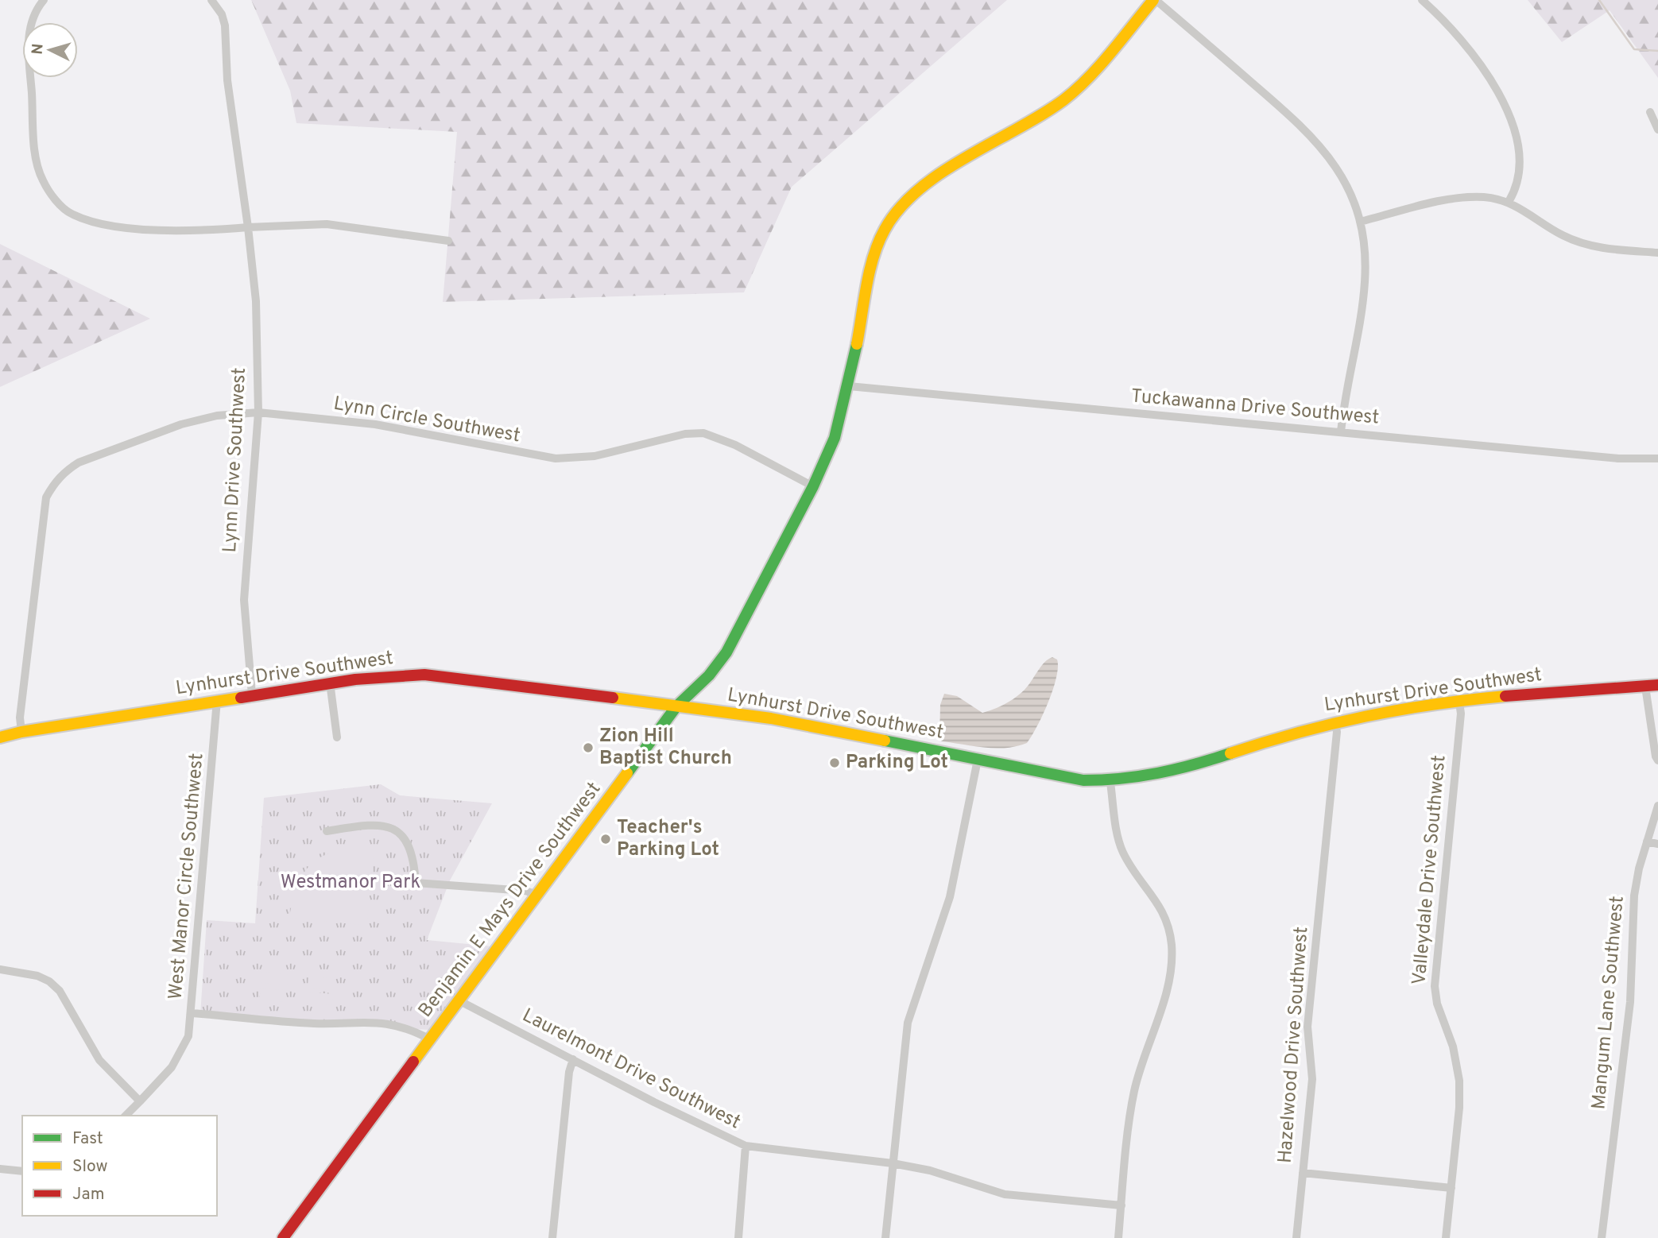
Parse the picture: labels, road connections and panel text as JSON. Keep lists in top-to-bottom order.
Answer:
{
  "streets": {
    "street": [
      "Tuckawanna Drive Southwest",
      "Lynn Circle Southwest",
      "Lynn Drive Southwest",
      "Lynhurst Drive Southwest",
      "Valleydale Drive Southwest",
      "West Manor Circle Southwest",
      "Benjamin E Mays Drive Southwest",
      "Mangum Lane Southwest",
      "Hazelwood Drive Southwest",
      "Laurelmont Drive Southwest"
    ]
  },
  "crossings": [
    ["Tuckawanna Drive Southwest", "Benjamin E Mays Drive Southwest"],
    ["Lynn Circle Southwest", "Lynn Drive Southwest"],
    ["Lynn Circle Southwest", "Lynhurst Drive Southwest"],
    ["Lynn Circle Southwest", "Benjamin E Mays Drive Southwest"],
    ["Lynn Drive Southwest", "Lynhurst Drive Southwest"],
    ["Lynhurst Drive Southwest", "Valleydale Drive Southwest"],
    ["Lynhurst Drive Southwest", "West Manor Circle Southwest"],
    ["Lynhurst Drive Southwest", "Benjamin E Mays Drive Southwest"],
    ["Lynhurst Drive Southwest", "Hazelwood Drive Southwest"],
    ["West Manor Circle Southwest", "Benjamin E Mays Drive Southwest"],
    ["Benjamin E Mays Drive Southwest", "Laurelmont Drive Southwest"]
  ],
  "parks": ["Westmanor Park"],
  "places": ["Zion Hill Baptist Church", "Parking Lot", "Teacher's Parking Lot"],
  "legend": ["Fast", "Slow", "Jam"],
  "north": "left"
}
